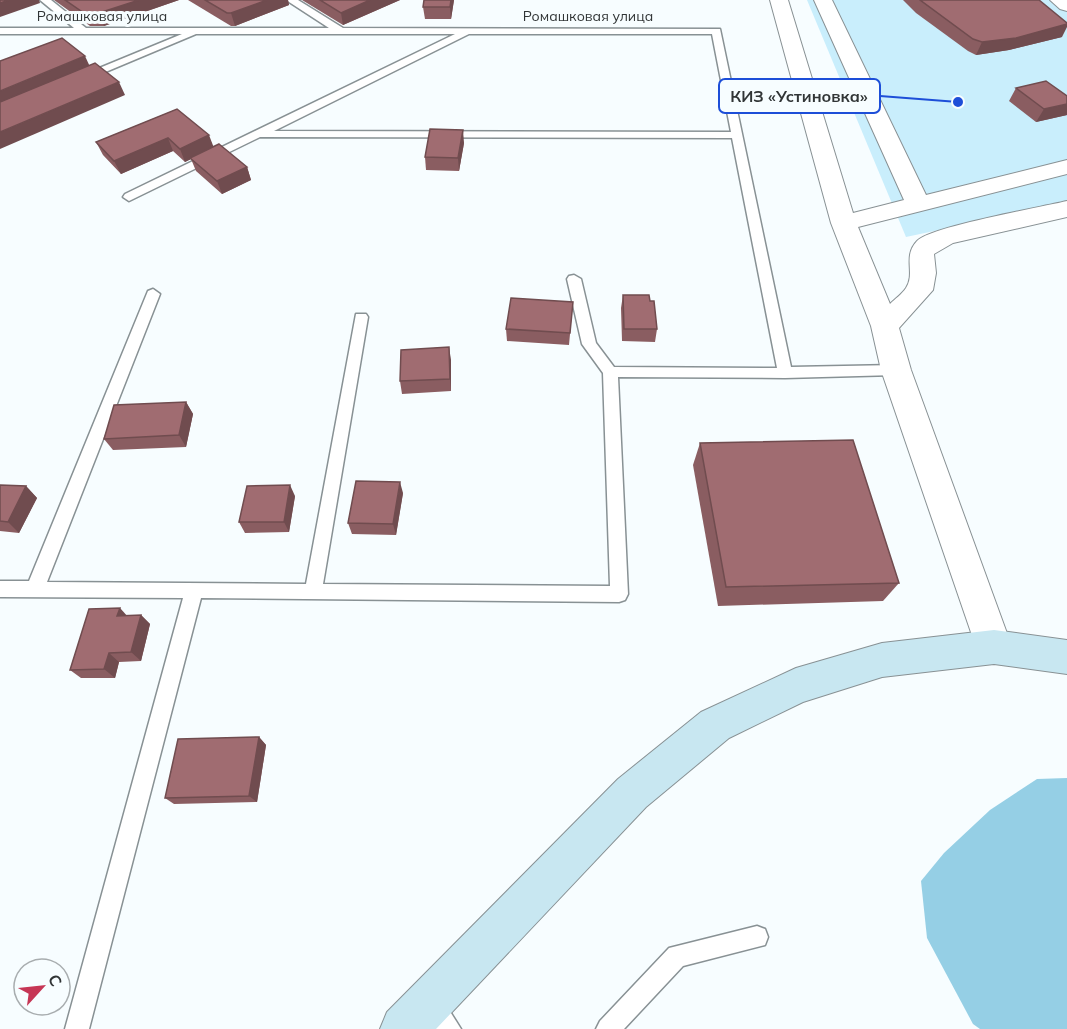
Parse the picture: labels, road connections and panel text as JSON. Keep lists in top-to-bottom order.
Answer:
{
  "streets": {
    "lane": ["Ромашковая улица"]
  },
  "places": ["КИЗ «Устиновка»"],
  "north": "top right"
}
